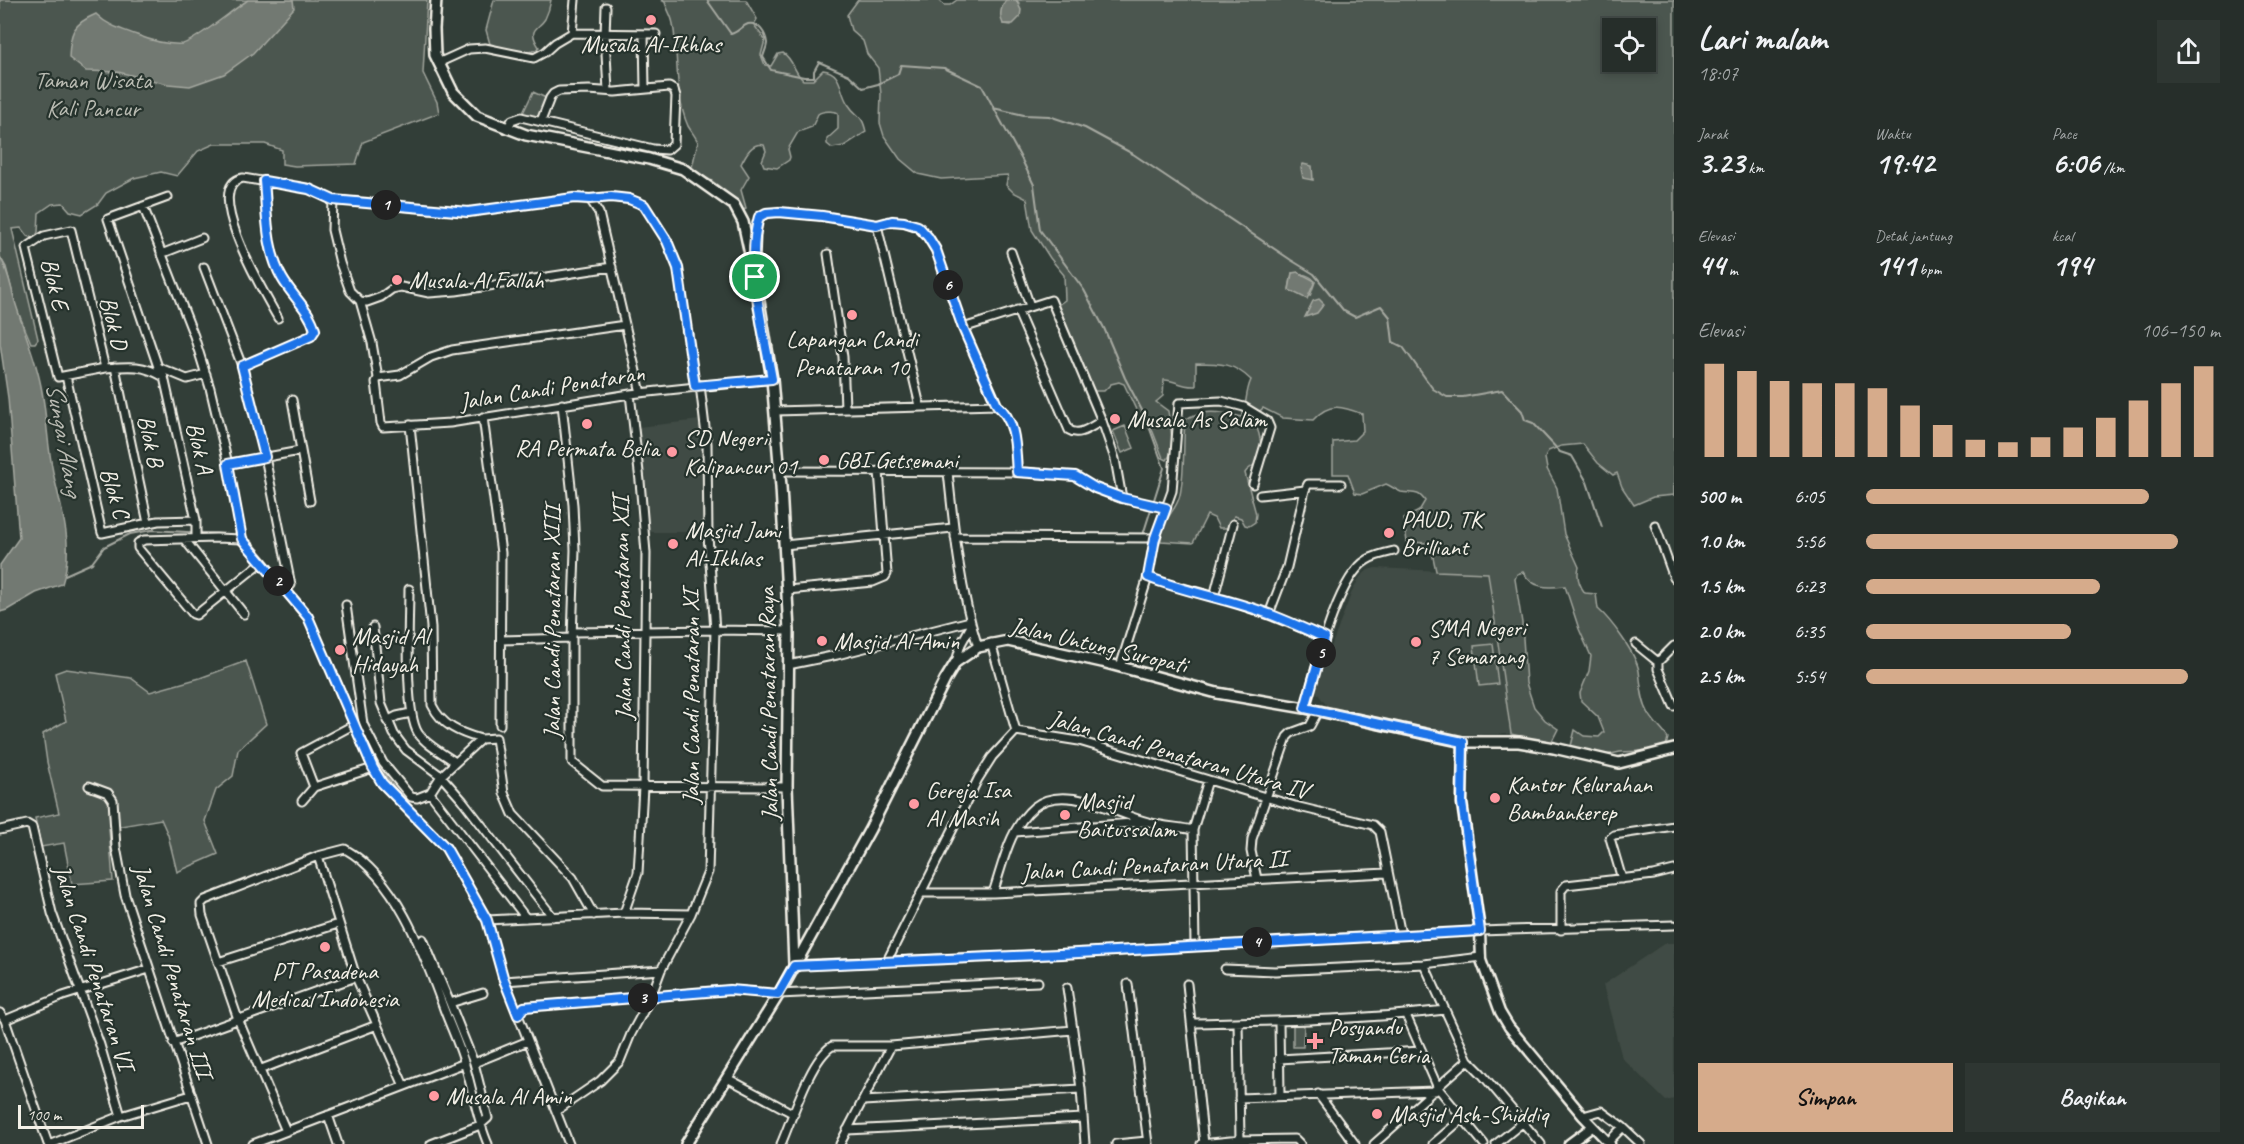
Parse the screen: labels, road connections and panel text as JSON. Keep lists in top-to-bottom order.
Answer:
{
  "streets": {
    "main road": ["Jalan Untung Suropati", "Jalan Candi Penataran Raya"],
    "street": [
      "Blok E",
      "Blok D",
      "Jalan Candi Penataran",
      "Blok B",
      "Blok A",
      "Blok C",
      "Jalan Candi Penataran XII",
      "Jalan Candi Penataran XIII",
      "Jalan Candi Penataran XI",
      "Jalan Candi Penataran Utara IV",
      "Jalan Candi Penataran Utara II",
      "Jalan Candi Penataran VI",
      "Jalan Candi Penataran III"
    ]
  },
  "crossings": [
    ["Blok E", "Blok D"],
    ["Blok E", "Blok C"],
    ["Blok D", "Blok B"],
    ["Blok D", "Blok A"],
    ["Jalan Candi Penataran", "Jalan Candi Penataran XII"],
    ["Jalan Candi Penataran", "Jalan Candi Penataran XIII"],
    ["Jalan Candi Penataran", "Jalan Candi Penataran XI"],
    ["Jalan Candi Penataran", "Jalan Candi Penataran Raya"],
    ["Blok B", "Blok C"],
    ["Blok A", "Blok C"],
    ["Jalan Candi Penataran XII", "Jalan Candi Penataran XIII"],
    ["Jalan Untung Suropati", "Jalan Candi Penataran Raya"],
    ["Jalan Candi Penataran Utara IV", "Jalan Candi Penataran Utara II"]
  ],
  "water": ["Sungai Alang"],
  "parks": ["Taman Wisata Kali Pancur"],
  "places": {
    "other": [
      "Musala Al-Ikhlas",
      "Musala Al Fallah",
      "Lapangan Candi Penataran 10",
      "Musala As Salam",
      "RA Permata Belia",
      "SD Negeri Kalipancur 01",
      "GBI Getsemani",
      "PAUD, TK Brilliant",
      "Masjid Jami Al-Ikhlas",
      "Masjid Al-Amin",
      "SMA Negeri 7 Semarang",
      "Masjid Al Hidayah",
      "Kantor Kelurahan Bambankerep",
      "Gereja Isa Al Masih",
      "Masjid Baitussalam",
      "PT Pasadena Medical Indonesia",
      "Musala Al Amin",
      "Masjid Ash-Shiddiq"
    ],
    "health": ["Posyandu Taman Ceria"]
  },
  "scale_bar": "100 m",
  "page": {
    "heading": ["Lari malam", "18:07"],
    "stats": [
      ["Jarak", "3.23 km"],
      ["Waktu", "19:42"],
      ["Pace", "6:06 /km"],
      ["Elevasi", "44 m"],
      ["Detak jantung", "141 bpm"],
      ["kcal", "194"]
    ],
    "pins": [
      "1",
      "6",
      "2",
      "5",
      "4",
      "3"
    ],
    "chart": ["Elevasi", "106–150 m"],
    "list": [
      {
        "name": "500 m",
        "note": "6:05"
      },
      {
        "name": "1.0 km",
        "note": "5:56"
      },
      {
        "name": "1.5 km",
        "note": "6:23"
      },
      {
        "name": "2.0 km",
        "note": "6:35"
      },
      {
        "name": "2.5 km",
        "note": "5:54"
      }
    ],
    "buttons": ["Simpan", "Bagikan"],
    "scale": "100 m"
  }
}
